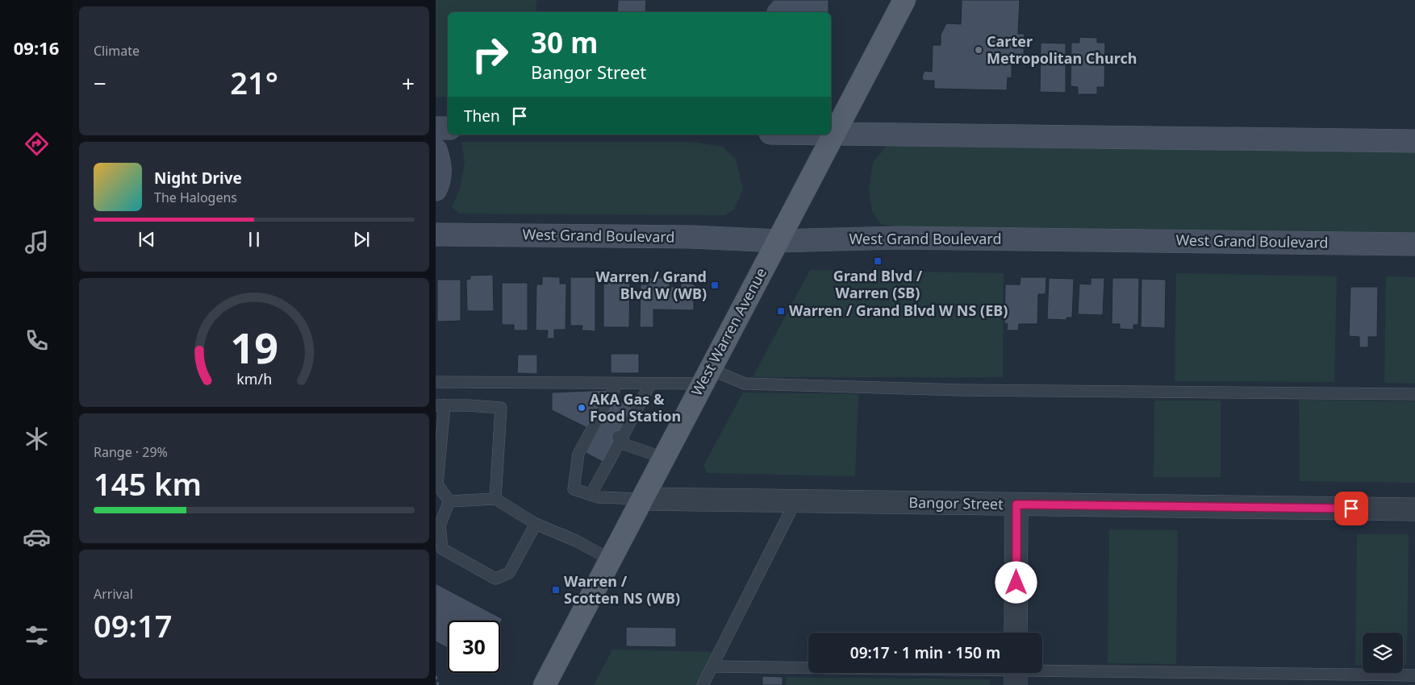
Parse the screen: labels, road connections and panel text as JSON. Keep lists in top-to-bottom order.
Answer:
{
  "streets": {
    "main road": ["West Grand Boulevard", "West Warren Avenue"],
    "street": ["Bangor Street"]
  },
  "crossings": [
    ["West Grand Boulevard", "West Warren Avenue"],
    ["West Warren Avenue", "Bangor Street"]
  ],
  "places": {
    "other": ["Carter Metropolitan Church", "AKA Gas & Food Station"],
    "transit": [
      "Grand Blvd / Warren (SB)",
      "Warren / Grand Blvd W (WB)",
      "Warren / Grand Blvd W NS (EB)",
      "Warren / Scotten NS (WB)"
    ]
  },
  "page": {
    "tabs": "09:16",
    "tile": [
      "Climate",
      ["Range · 29%", "145 km"],
      ["Arrival", "09:17"]
    ],
    "turn": ["30 m", "Bangor Street"],
    "heat": ["−", "21°", "+"],
    "then": "Then",
    "song": ["Night Drive", "The Halogens"],
    "limit": "30",
    "trip": "09:17 · 1 min · 150 m",
    "gauge": ["19", "km/h"]
  }
}
